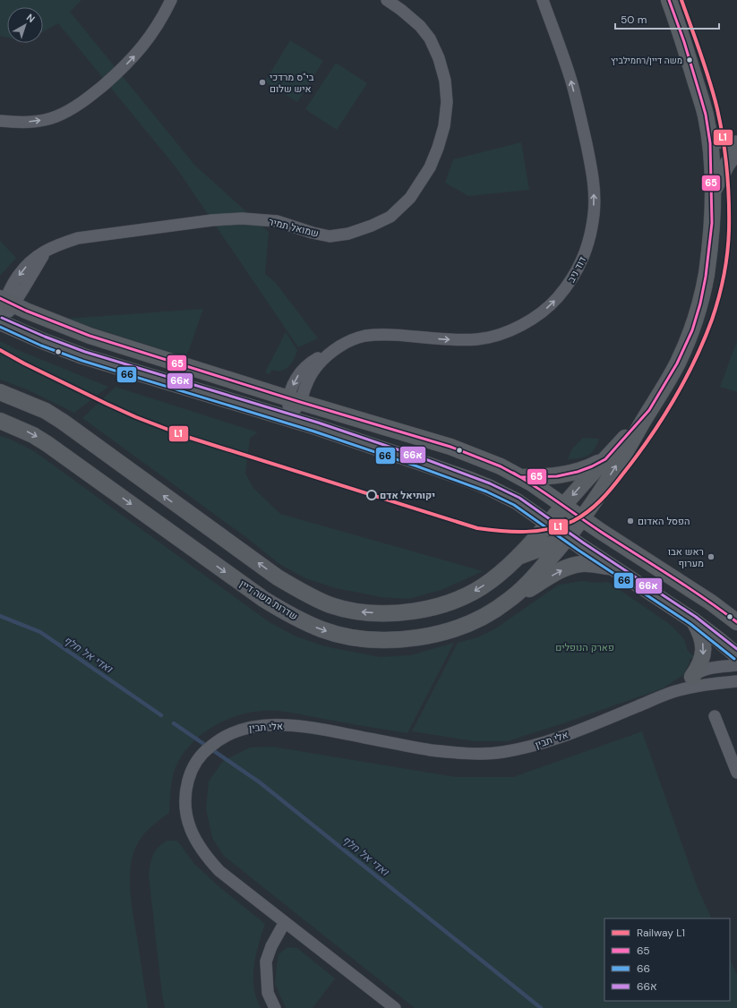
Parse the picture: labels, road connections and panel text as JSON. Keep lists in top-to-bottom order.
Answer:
{
  "streets": {
    "street": [
      "שמואל תמיר",
      "דוד ניב",
      "שדרות משה דיין",
      "אלי תבין"
    ]
  },
  "water": ["ואדי אל חלף"],
  "parks": ["פארק הנופלים"],
  "places": [
    "משה דיין/רחמילביץ",
    "בי\"ס מרדכי איש שלום",
    "יקותיאל אדם",
    "הפסל האדום",
    "ראש אבו מערוף"
  ],
  "lines": [
    "rail line L1",
    "transit line 65",
    "transit line 66א",
    "transit line 66"
  ],
  "legend": [
    "Railway L1",
    "65",
    "66",
    "66א"
  ],
  "scale_bar": "50 m",
  "north": "top right"
}
